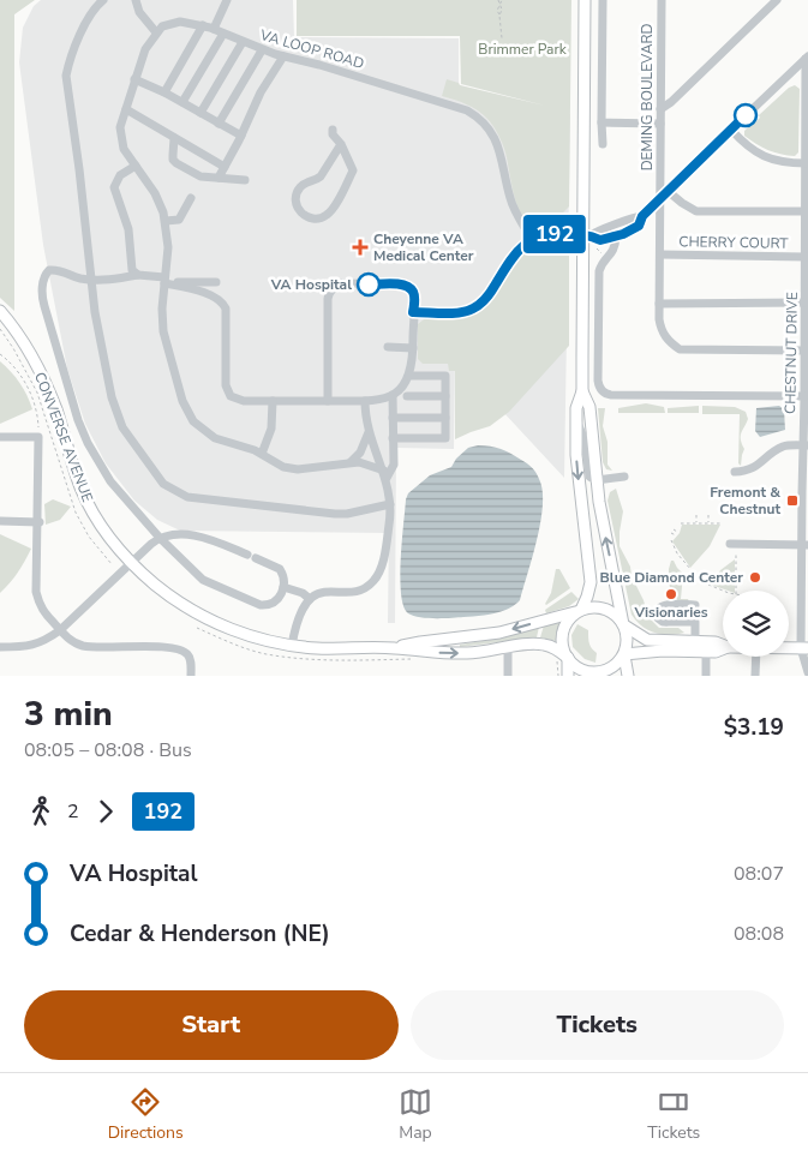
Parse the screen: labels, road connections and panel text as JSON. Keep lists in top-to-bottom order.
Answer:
{
  "streets": {
    "main road": ["CONVERSE AVENUE"],
    "street": [
      "VA LOOP ROAD",
      "DEMING BOULEVARD",
      "CHERRY COURT",
      "CHESTNUT DRIVE"
    ]
  },
  "crossings": [
    ["DEMING BOULEVARD", "CHERRY COURT"],
    ["DEMING BOULEVARD", "CHESTNUT DRIVE"],
    ["CHERRY COURT", "CHESTNUT DRIVE"]
  ],
  "parks": ["Brimmer Park"],
  "places": {
    "health": ["Cheyenne VA Medical Center"],
    "other": ["VA Hospital", "Blue Diamond Center", "Visionaries"],
    "transit": ["Fremont & Chestnut"]
  },
  "lines": ["bus line 192"],
  "page": {
    "on_map": "192",
    "heading": ["3 min", "08:05 – 08:08 · Bus", "$3.19"],
    "legs": ["2", "192"],
    "list": [
      {
        "name": "VA Hospital",
        "value": "08:07"
      },
      {
        "name": "Cedar & Henderson (NE)",
        "value": "08:08"
      }
    ],
    "buttons": ["Start", "Tickets"],
    "tabs": ["Directions", "Map", "Tickets"]
  }
}
